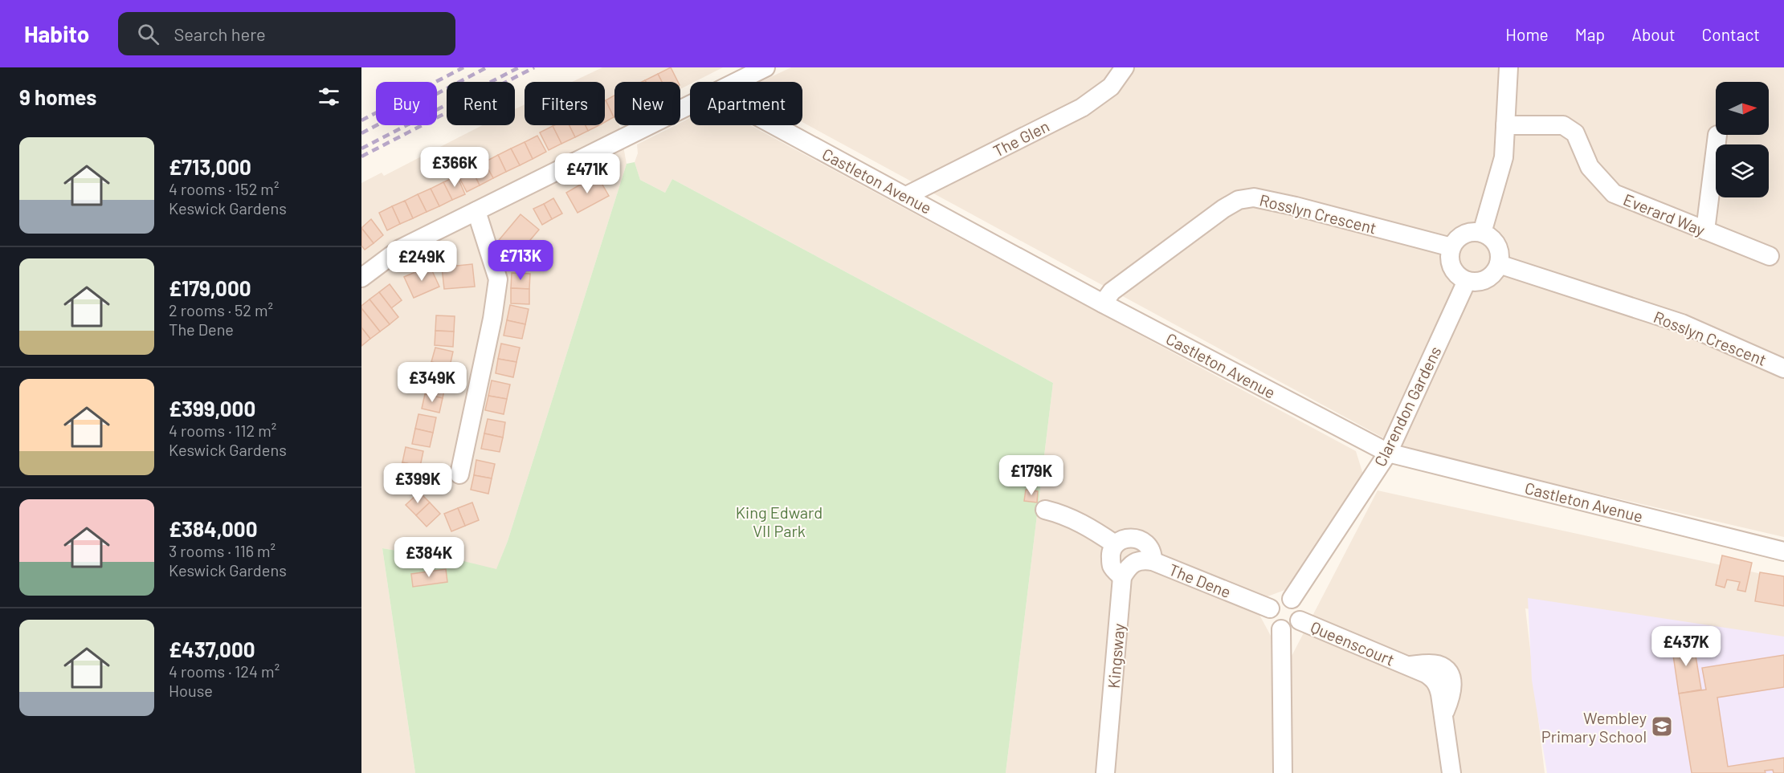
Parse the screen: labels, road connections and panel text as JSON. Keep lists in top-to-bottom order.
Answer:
{
  "streets": {
    "street": [
      "The Glen",
      "Castleton Avenue",
      "Rosslyn Crescent",
      "Everard Way",
      "Clarendon Gardens",
      "The Dene",
      "Queenscourt",
      "Kingsway"
    ]
  },
  "crossings": [
    ["The Glen", "Castleton Avenue"],
    ["Castleton Avenue", "Rosslyn Crescent"],
    ["Castleton Avenue", "Clarendon Gardens"],
    ["Rosslyn Crescent", "Clarendon Gardens"],
    ["Clarendon Gardens", "The Dene"],
    ["Clarendon Gardens", "Queenscourt"],
    ["The Dene", "Queenscourt"]
  ],
  "parks": ["King Edward VII Park"],
  "places": {
    "school or university": ["Wembley Primary School"]
  },
  "north": "right",
  "page": {
    "header": "Habito",
    "search": "Search here",
    "nav": [
      "Home",
      "Map",
      "About",
      "Contact"
    ],
    "heading": "9 homes",
    "chip": [
      "Buy",
      "Rent",
      "Filters",
      "New",
      "Apartment"
    ],
    "list": [
      {
        "name": "£713,000",
        "note": "4 rooms · 152 m² · Keswick Gardens"
      },
      {
        "name": "£179,000",
        "note": "2 rooms · 52 m² · The Dene"
      },
      {
        "name": "£399,000",
        "note": "4 rooms · 112 m² · Keswick Gardens"
      },
      {
        "name": "£384,000",
        "note": "3 rooms · 116 m² · Keswick Gardens"
      },
      {
        "name": "£437,000",
        "note": "4 rooms · 124 m² · House"
      }
    ],
    "price": [
      "£366K",
      "£471K",
      "£713K",
      "£249K",
      "£349K",
      "£179K",
      "£399K",
      "£384K",
      "£437K"
    ]
  }
}
